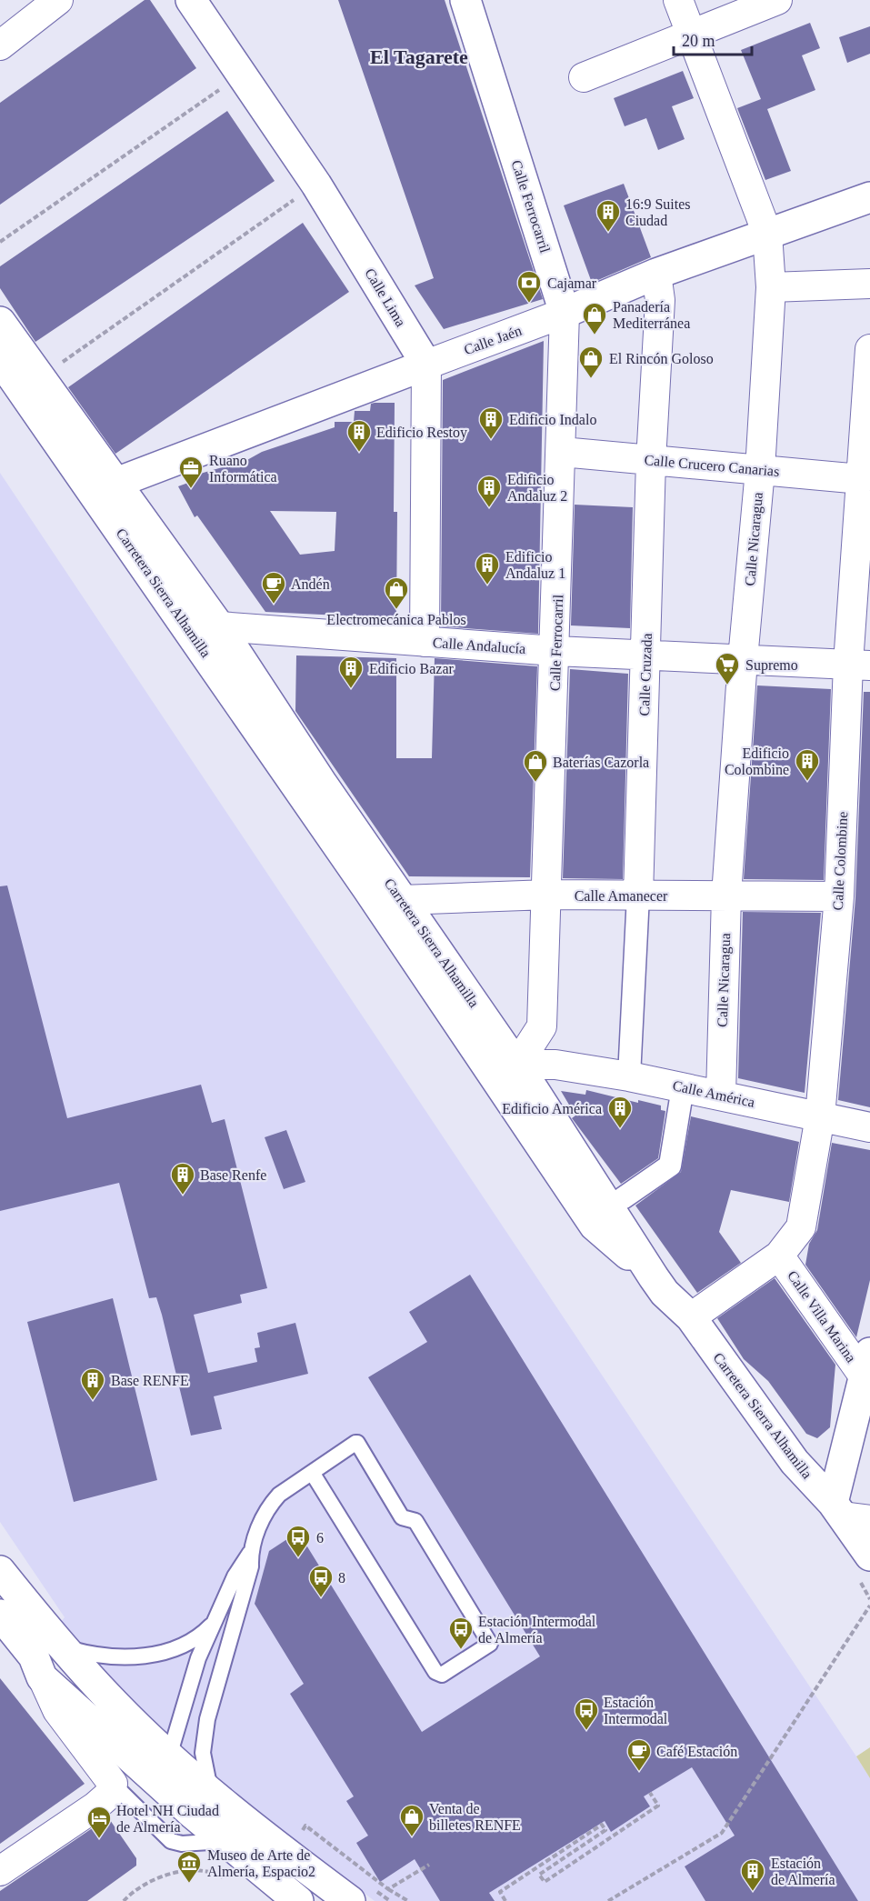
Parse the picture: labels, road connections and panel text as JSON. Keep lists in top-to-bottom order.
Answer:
{
  "streets": {
    "main road": [
      "Calle Ferrocarril",
      "Calle Lima",
      "Calle Jaén",
      "Carretera Sierra Alhamilla"
    ],
    "street": [
      "Calle Crucero Canarias",
      "Calle Nicaragua",
      "Calle Andalucía",
      "Calle Cruzada",
      "Calle Colombine",
      "Calle Amanecer",
      "Calle América",
      "Calle Villa Marina"
    ]
  },
  "crossings": [
    ["Calle Ferrocarril", "Calle Jaén"],
    ["Calle Ferrocarril", "Calle Crucero Canarias"],
    ["Calle Ferrocarril", "Carretera Sierra Alhamilla"],
    ["Calle Ferrocarril", "Calle Andalucía"],
    ["Calle Ferrocarril", "Calle Amanecer"],
    ["Calle Ferrocarril", "Calle América"],
    ["Calle Lima", "Calle Jaén"],
    ["Calle Jaén", "Calle Nicaragua"],
    ["Calle Jaén", "Carretera Sierra Alhamilla"],
    ["Calle Jaén", "Calle Cruzada"],
    ["Calle Crucero Canarias", "Calle Nicaragua"],
    ["Calle Crucero Canarias", "Calle Cruzada"],
    ["Calle Crucero Canarias", "Calle Colombine"],
    ["Calle Nicaragua", "Calle Andalucía"],
    ["Calle Nicaragua", "Calle Amanecer"],
    ["Calle Nicaragua", "Calle América"],
    ["Carretera Sierra Alhamilla", "Calle Andalucía"],
    ["Carretera Sierra Alhamilla", "Calle Colombine"],
    ["Carretera Sierra Alhamilla", "Calle Amanecer"],
    ["Carretera Sierra Alhamilla", "Calle América"],
    ["Calle Andalucía", "Calle Cruzada"],
    ["Calle Andalucía", "Calle Colombine"],
    ["Calle Cruzada", "Calle Amanecer"],
    ["Calle Cruzada", "Calle América"],
    ["Calle Colombine", "Calle Amanecer"],
    ["Calle Colombine", "Calle América"],
    ["Calle Colombine", "Calle Villa Marina"]
  ],
  "districts": ["El Tagarete"],
  "places": {
    "building": [
      "16:9 Suites Ciudad",
      "Edificio Indalo",
      "Edificio Restoy",
      "Edificio Andaluz 2",
      "Edificio Andaluz 1",
      "Edificio Bazar",
      "Edificio Colombine",
      "Edificio América",
      "Base Renfe",
      "Base RENFE",
      "Estación de Almería"
    ],
    "bank": ["Cajamar"],
    "shop": [
      "Panadería Mediterránea",
      "El Rincón Goloso",
      "Electromecánica Pablos",
      "Baterías Cazorla",
      "Venta de billetes RENFE"
    ],
    "office": ["Ruano Informática"],
    "cafe": ["Andén", "Café Estación"],
    "supermarket": ["Supremo"],
    "bus stop": [
      "6",
      "8",
      "Estación Intermodal de Almería",
      "Estación Intermodal"
    ],
    "hotel": ["Hotel NH Ciudad de Almería"],
    "museum": ["Museo de Arte de Almería, Espacio2"]
  },
  "scale_bar": "20 m"
}
